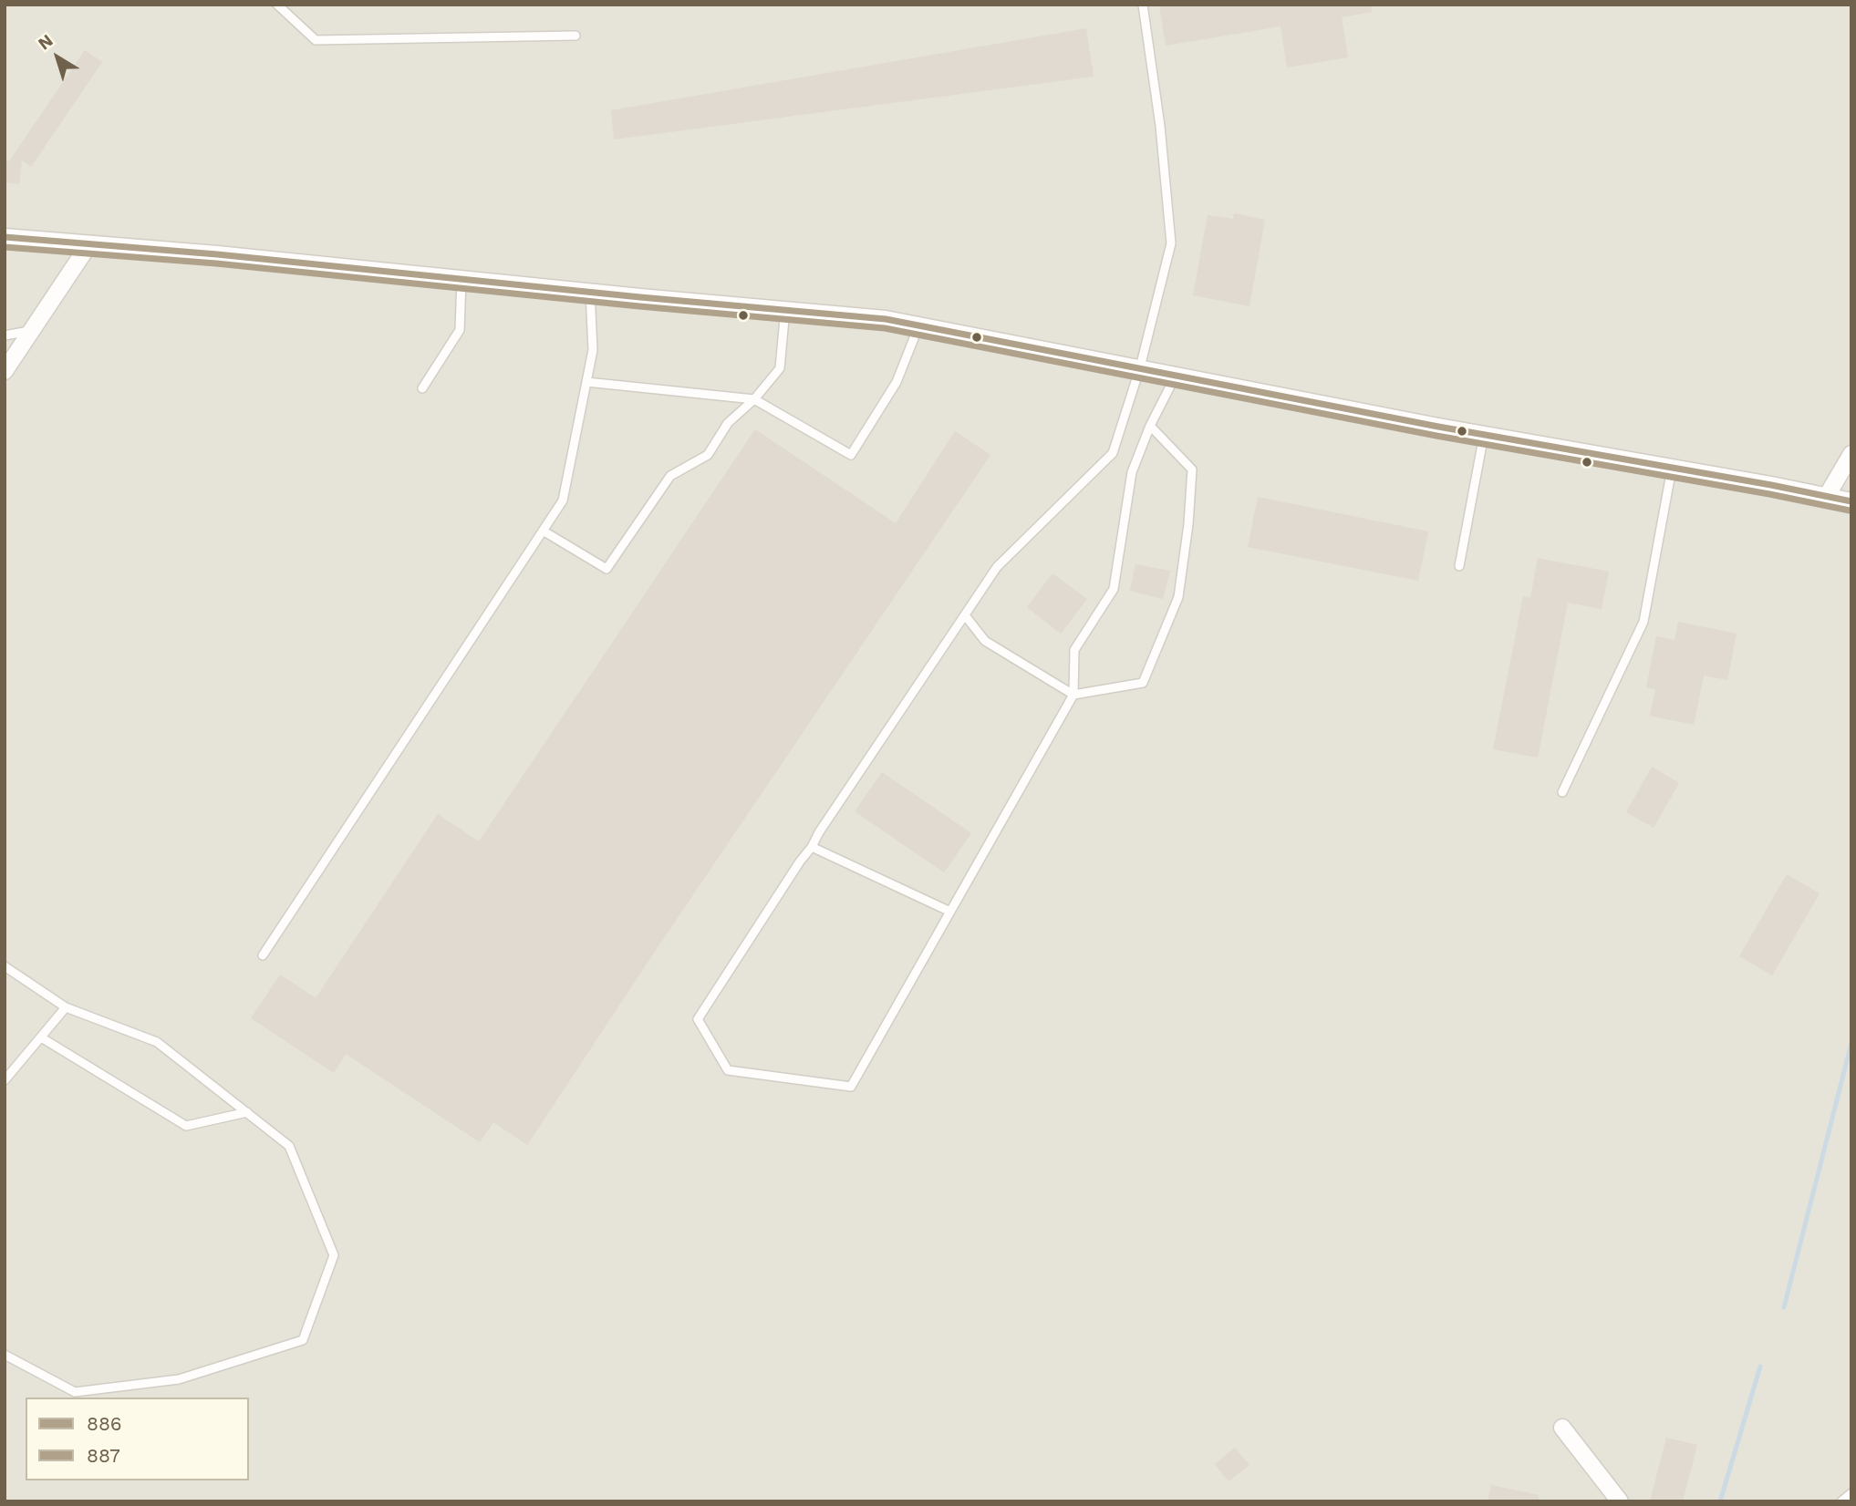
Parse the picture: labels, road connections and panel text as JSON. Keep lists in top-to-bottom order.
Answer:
{
  "lines": ["transit line 886", "transit line 887"],
  "legend": ["886", "887"],
  "north": "top left"
}
